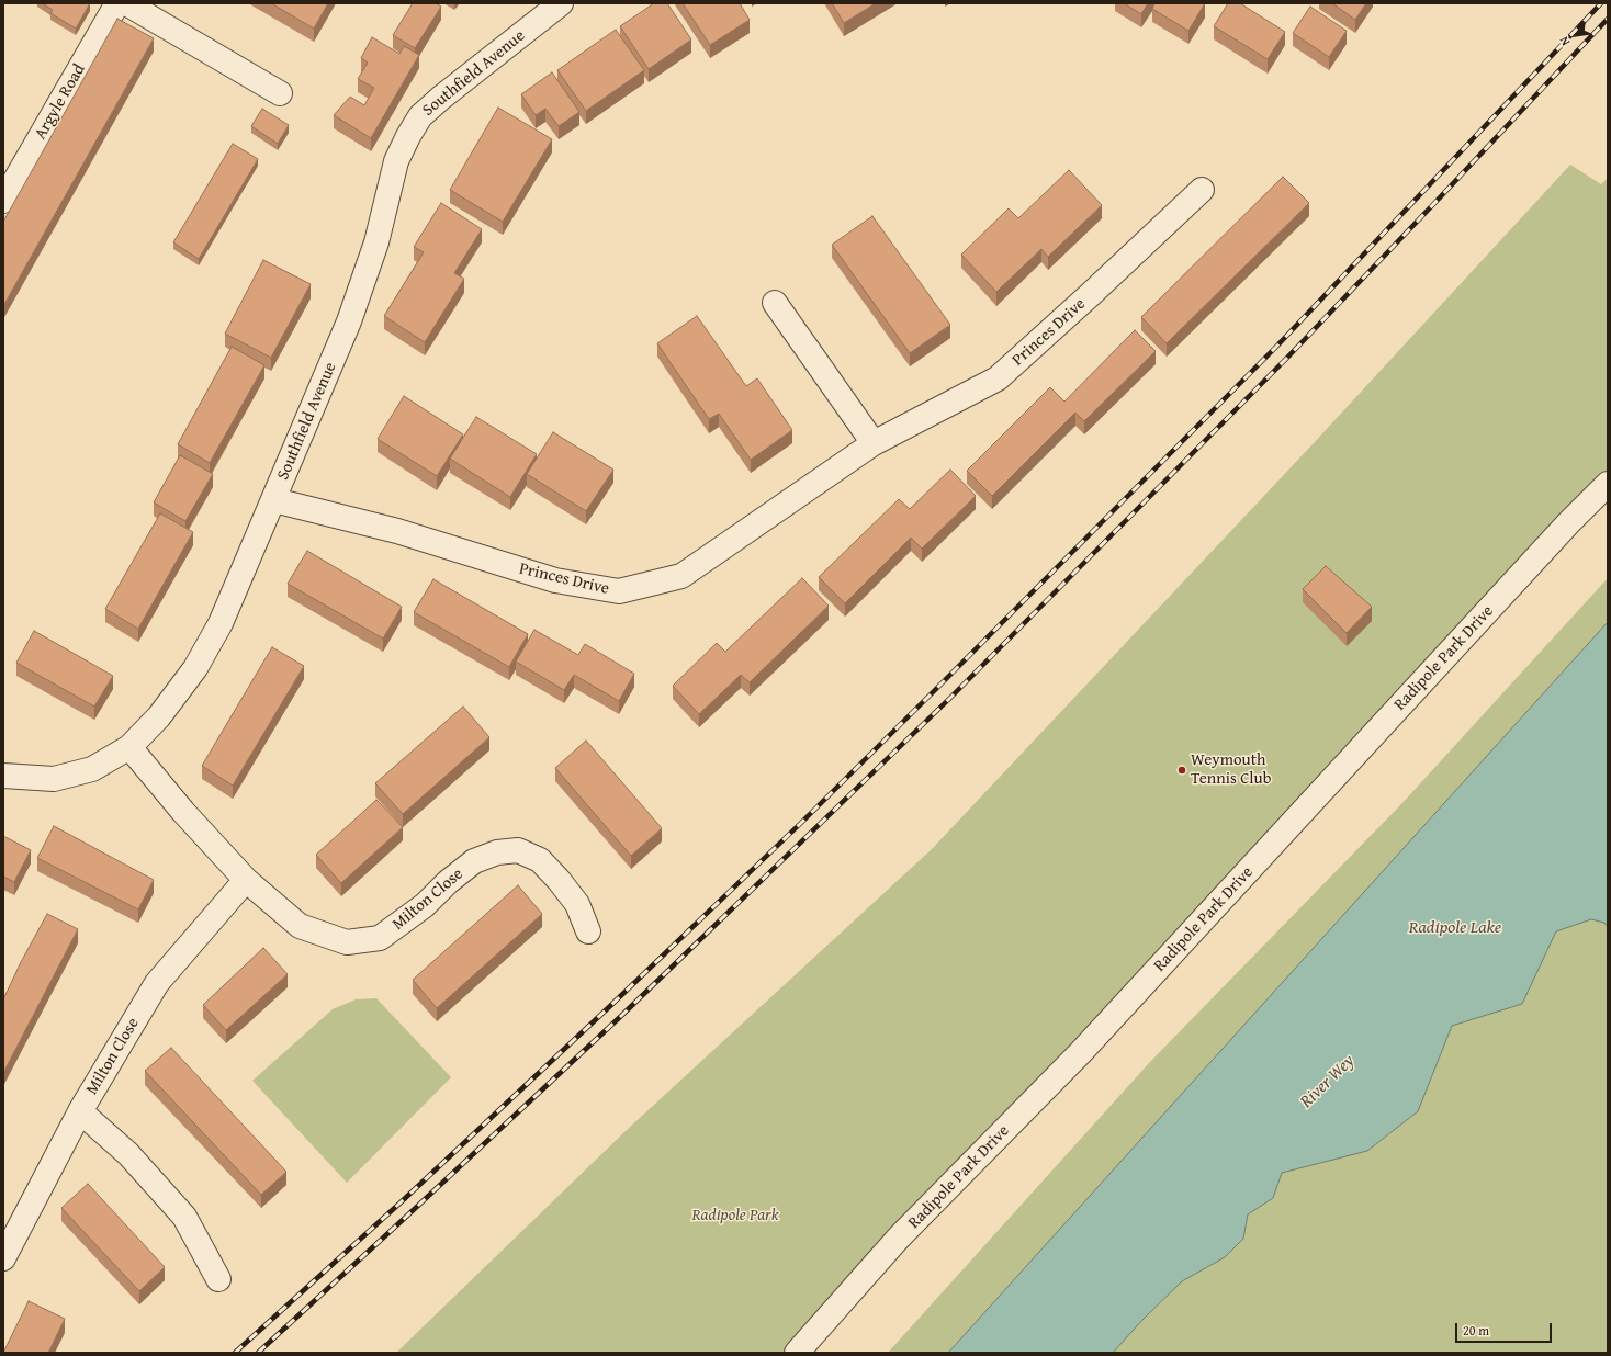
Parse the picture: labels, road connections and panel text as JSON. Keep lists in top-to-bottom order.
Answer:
{
  "streets": {
    "street": [
      "Southfield Avenue",
      "Argyle Road",
      "Princes Drive",
      "Radipole Park Drive",
      "Milton Close"
    ]
  },
  "crossings": [
    ["Southfield Avenue", "Princes Drive"],
    ["Southfield Avenue", "Milton Close"]
  ],
  "water": ["Radipole Lake", "River Wey"],
  "parks": ["Radipole Park"],
  "places": ["Weymouth Tennis Club"],
  "scale_bar": "20 m",
  "north": "bottom left"
}
